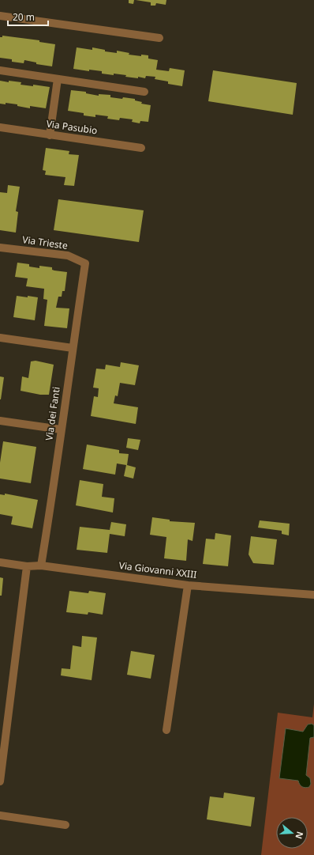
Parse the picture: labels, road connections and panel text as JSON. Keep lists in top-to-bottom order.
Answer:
{
  "streets": {
    "street": [
      "Via Pasubio",
      "Via Trieste",
      "Via dei Fanti",
      "Via Giovanni XXIII"
    ]
  },
  "crossings": [
    ["Via Trieste", "Via dei Fanti"],
    ["Via dei Fanti", "Via Giovanni XXIII"]
  ],
  "scale_bar": "20 m",
  "north": "right"
}
